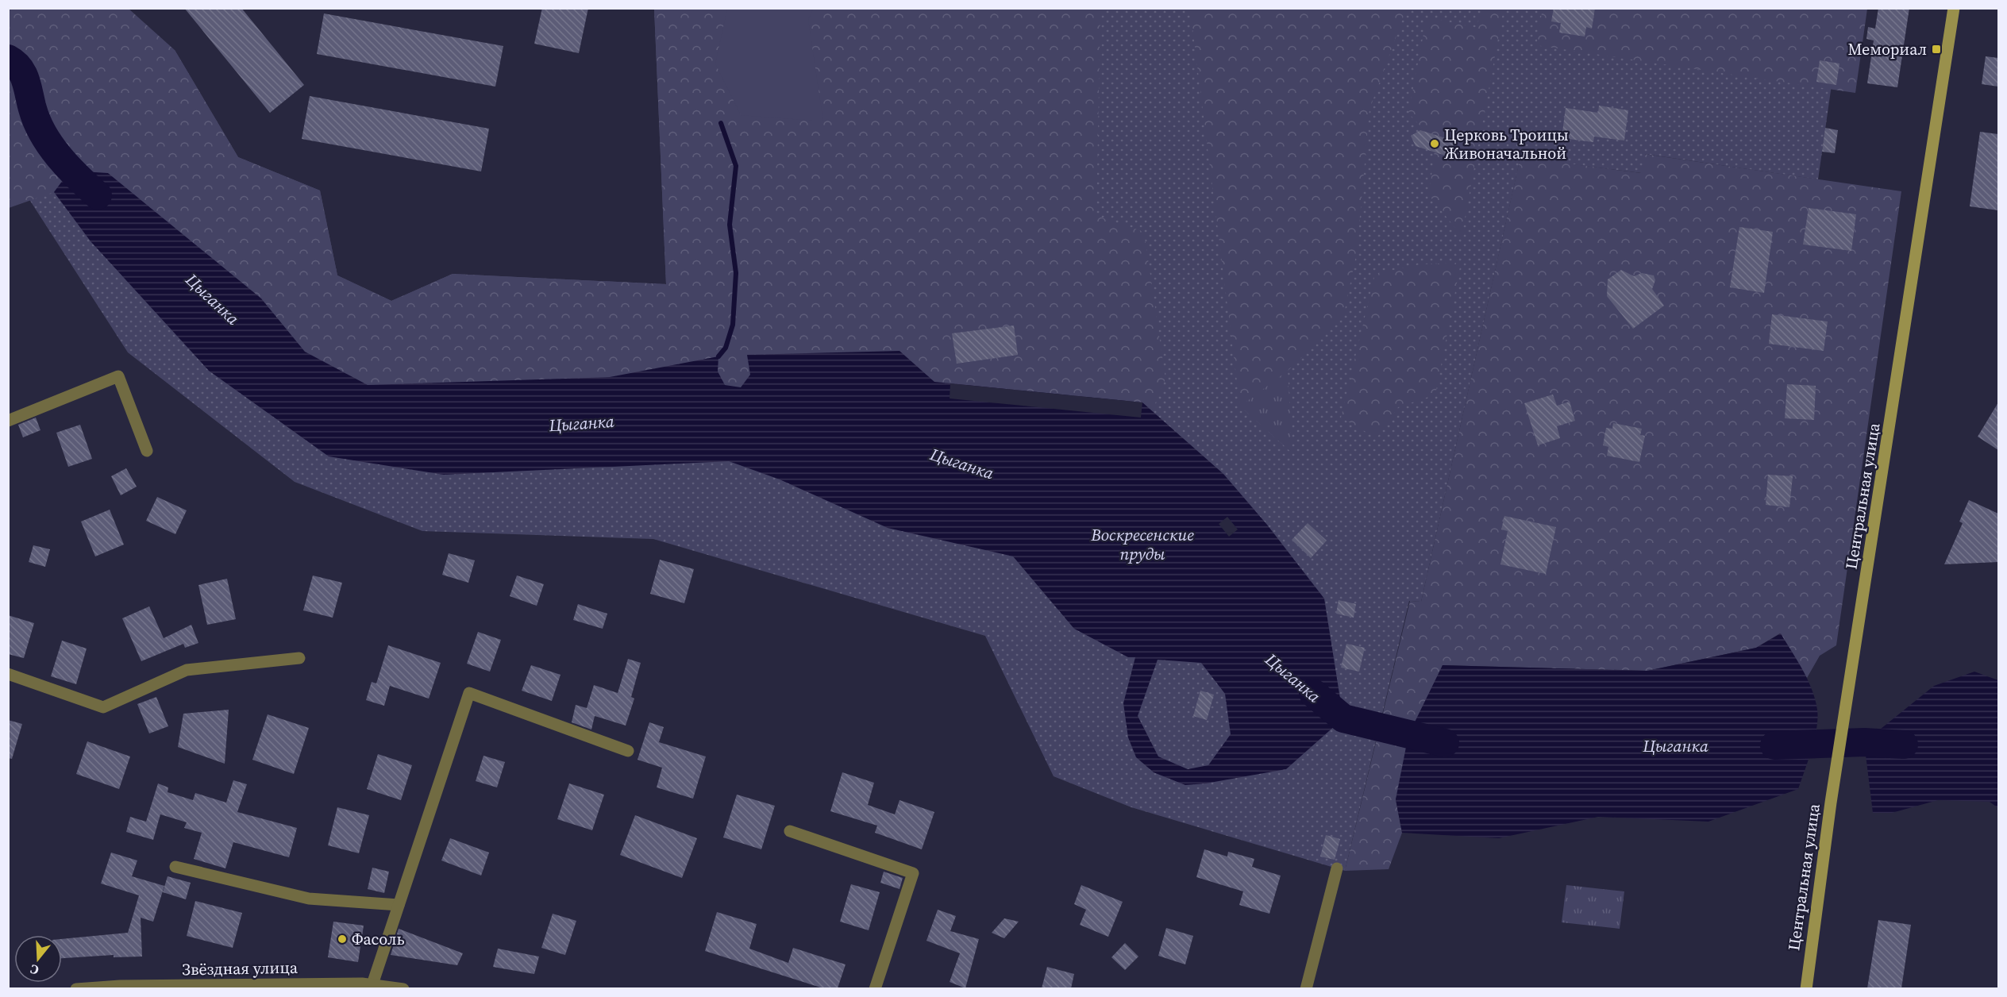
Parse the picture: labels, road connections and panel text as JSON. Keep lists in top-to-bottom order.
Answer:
{
  "streets": {
    "main road": ["Центральная улица"],
    "street": ["Звёздная улица"]
  },
  "water": ["Цыганка", "Воскресенские пруды"],
  "places": {
    "transit": ["Мемориал"],
    "other": ["Церковь Троицы Живоначальной", "Фасоль"]
  },
  "north": "bottom"
}
